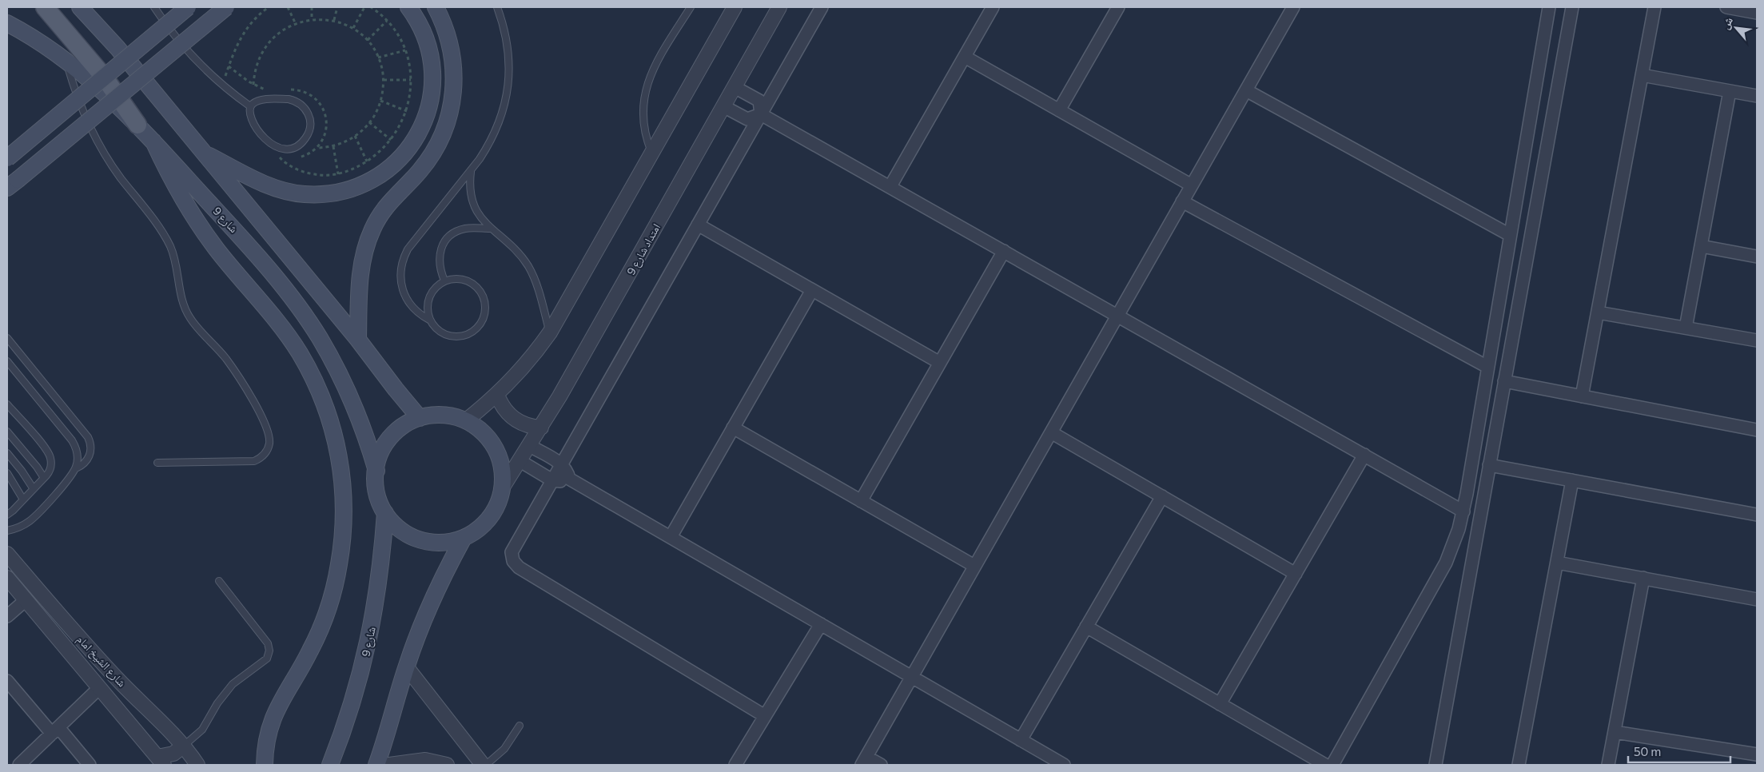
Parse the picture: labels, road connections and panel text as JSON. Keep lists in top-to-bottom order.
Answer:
{
  "streets": {
    "main road": ["شارع 9"],
    "street": ["امتداد شارع 9", "شارع الشيخ امام"]
  },
  "crossings": [
    ["شارع 9", "امتداد شارع 9"]
  ],
  "scale_bar": "50 m",
  "north": "top left"
}
